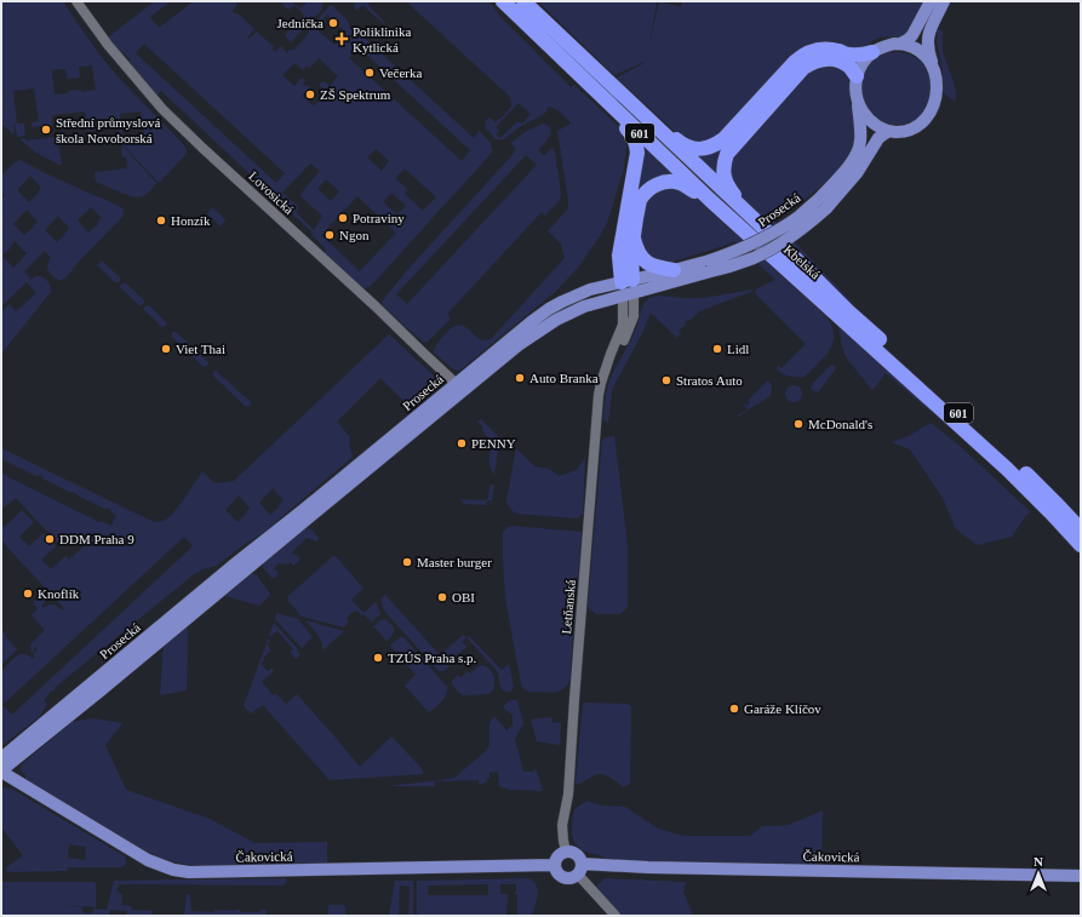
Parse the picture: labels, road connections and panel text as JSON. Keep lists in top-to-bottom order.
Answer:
{
  "streets": {
    "highway": ["601", "Kbelská"],
    "main road": ["Prosecká", "Čakovická"],
    "street": ["Lovosická", "Letňanská"]
  },
  "crossings": [
    ["Lovosická", "Prosecká"],
    ["Prosecká", "Letňanská"],
    ["Prosecká", "Čakovická"],
    ["Letňanská", "Čakovická"]
  ],
  "places": {
    "other": [
      "Jednička",
      "Večerka",
      "ZŠ Spektrum",
      "Střední průmyslová škola Novoborská",
      "Potraviny",
      "Honzík",
      "Ngon",
      "Viet Thai",
      "Lidl",
      "Auto Branka",
      "Stratos Auto",
      "McDonald's",
      "PENNY",
      "DDM Praha 9",
      "Master burger",
      "Knoflík",
      "OBI",
      "TZÚS Praha s.p.",
      "Garáže Klíčov"
    ],
    "health": ["Poliklinika Kytlická"]
  },
  "north": "top"
}
